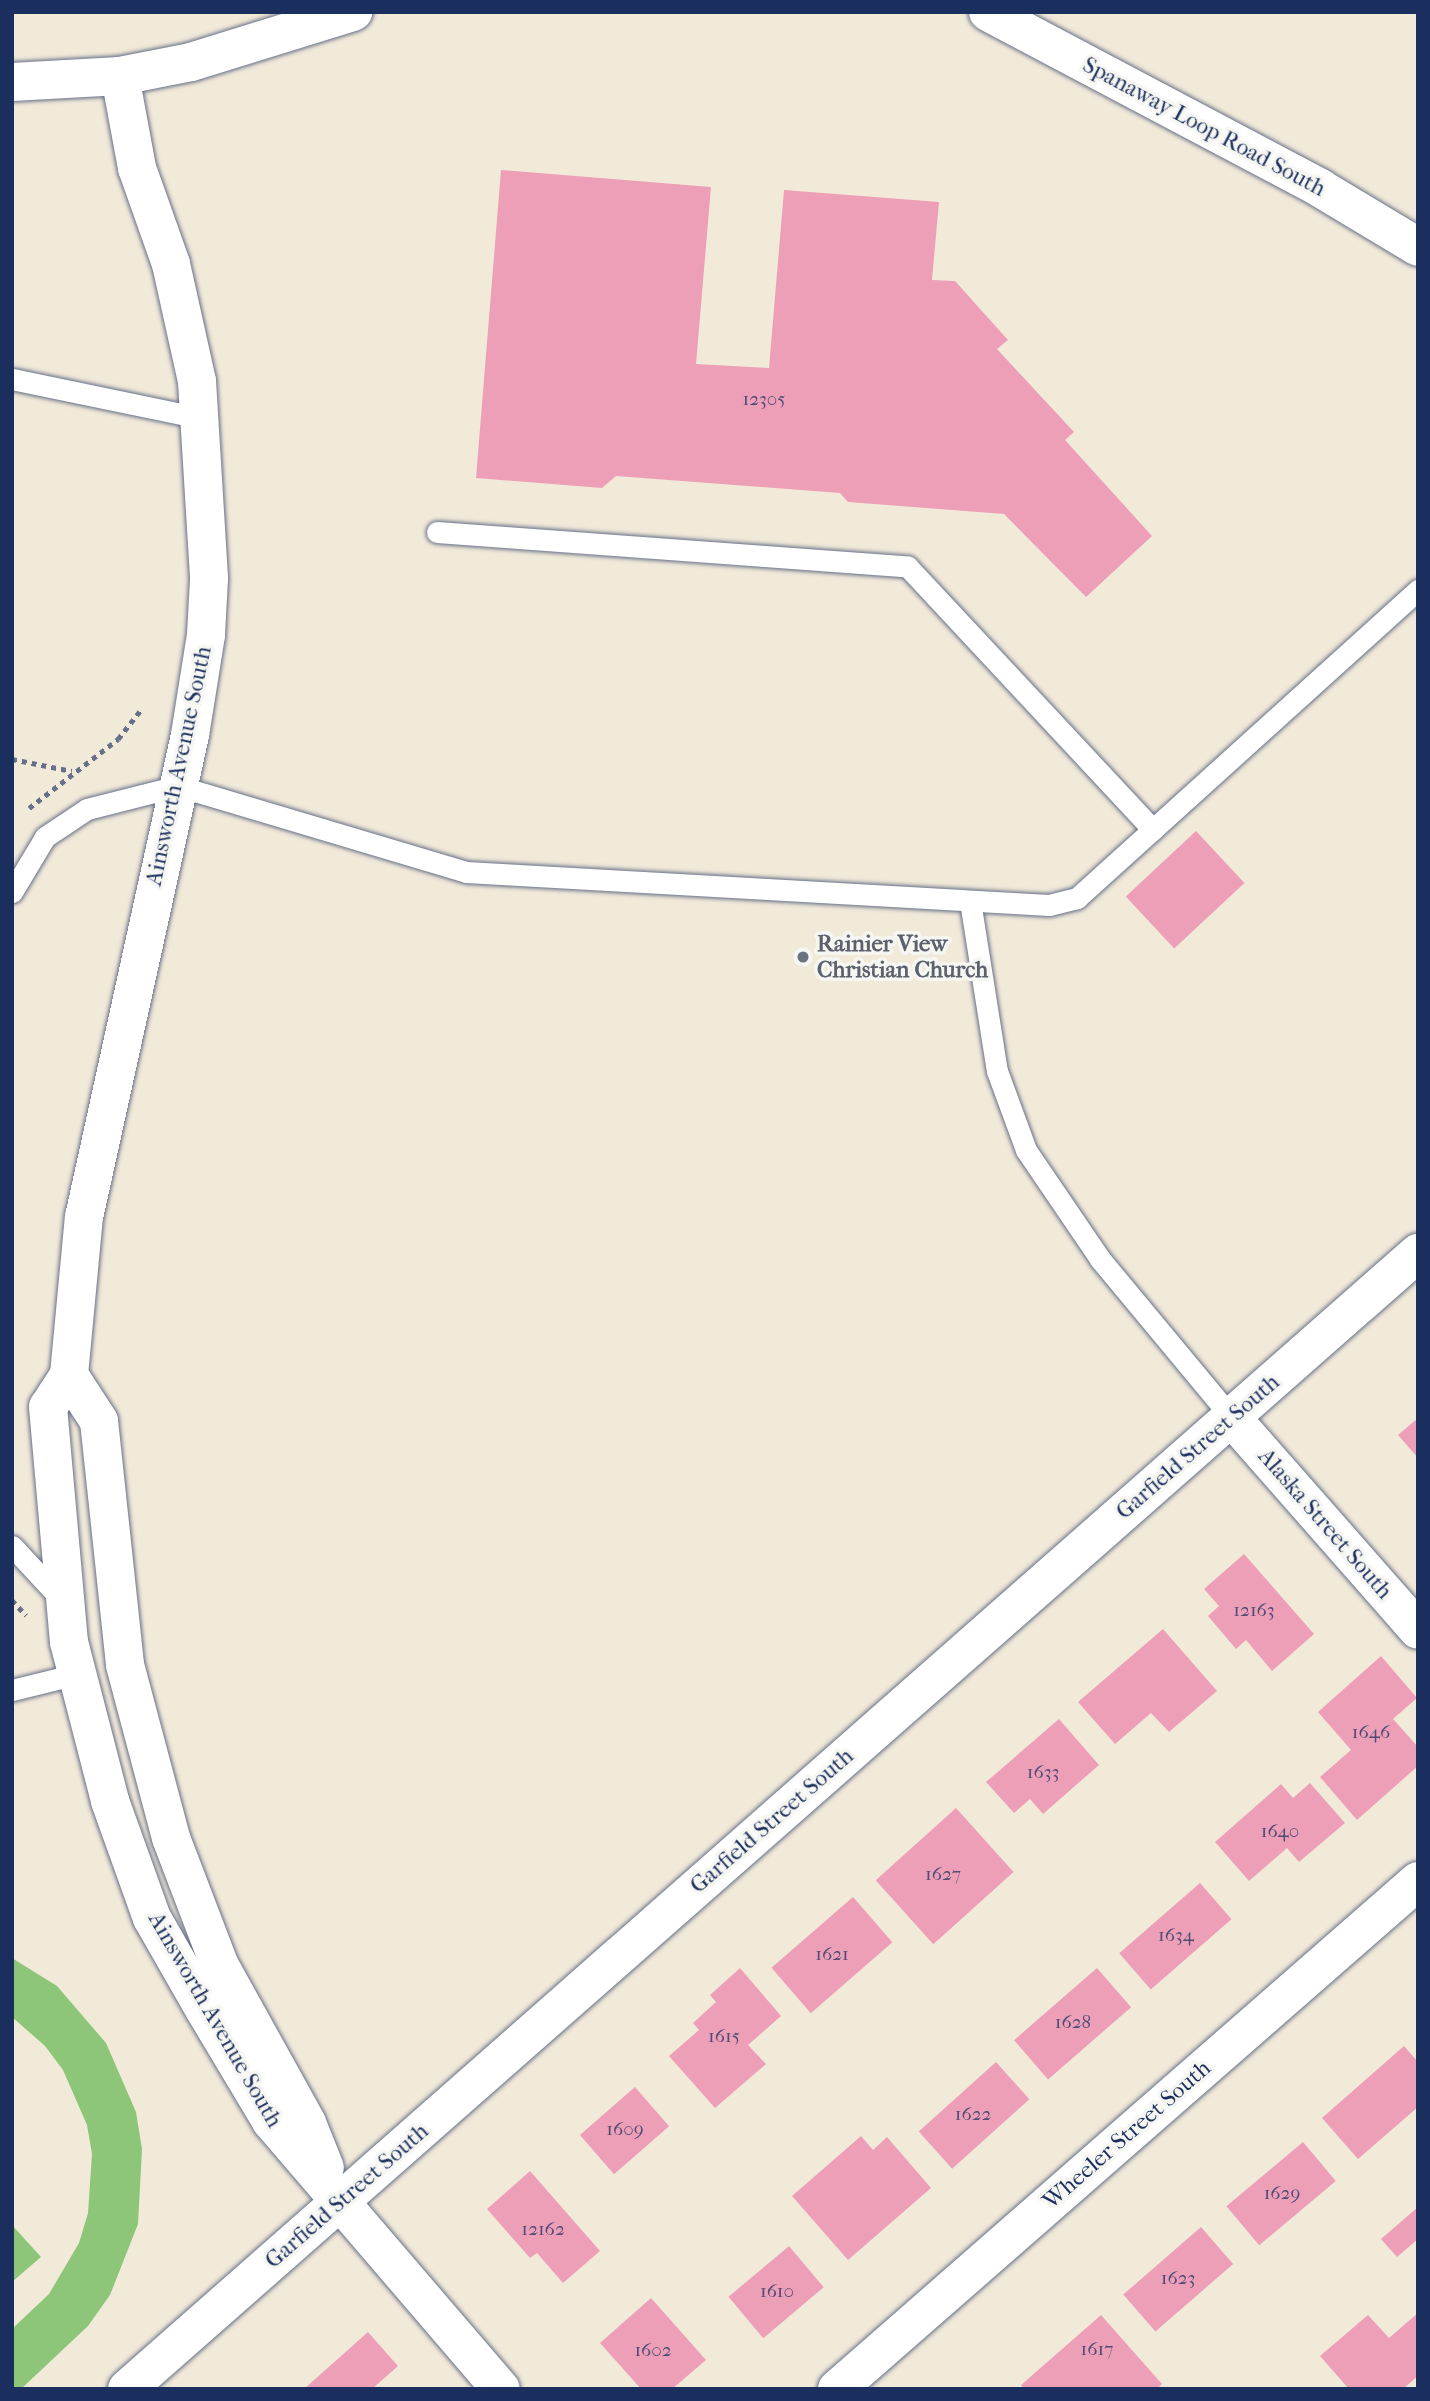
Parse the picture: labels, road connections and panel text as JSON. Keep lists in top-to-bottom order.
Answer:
{
  "streets": {
    "street": [
      "Spanaway Loop Road South",
      "Ainsworth Avenue South",
      "Garfield Street South",
      "Alaska Street South",
      "Wheeler Street South"
    ]
  },
  "crossings": [
    ["Ainsworth Avenue South", "Garfield Street South"],
    ["Garfield Street South", "Alaska Street South"]
  ],
  "places": ["Rainier View Christian Church"],
  "house_numbers": [
    "12305",
    "12163",
    "1646",
    "1633",
    "1640",
    "1627",
    "1634",
    "1621",
    "1628",
    "1615",
    "1622",
    "1609",
    "1629",
    "12162",
    "1623",
    "1610",
    "1617",
    "1602"
  ]
}
